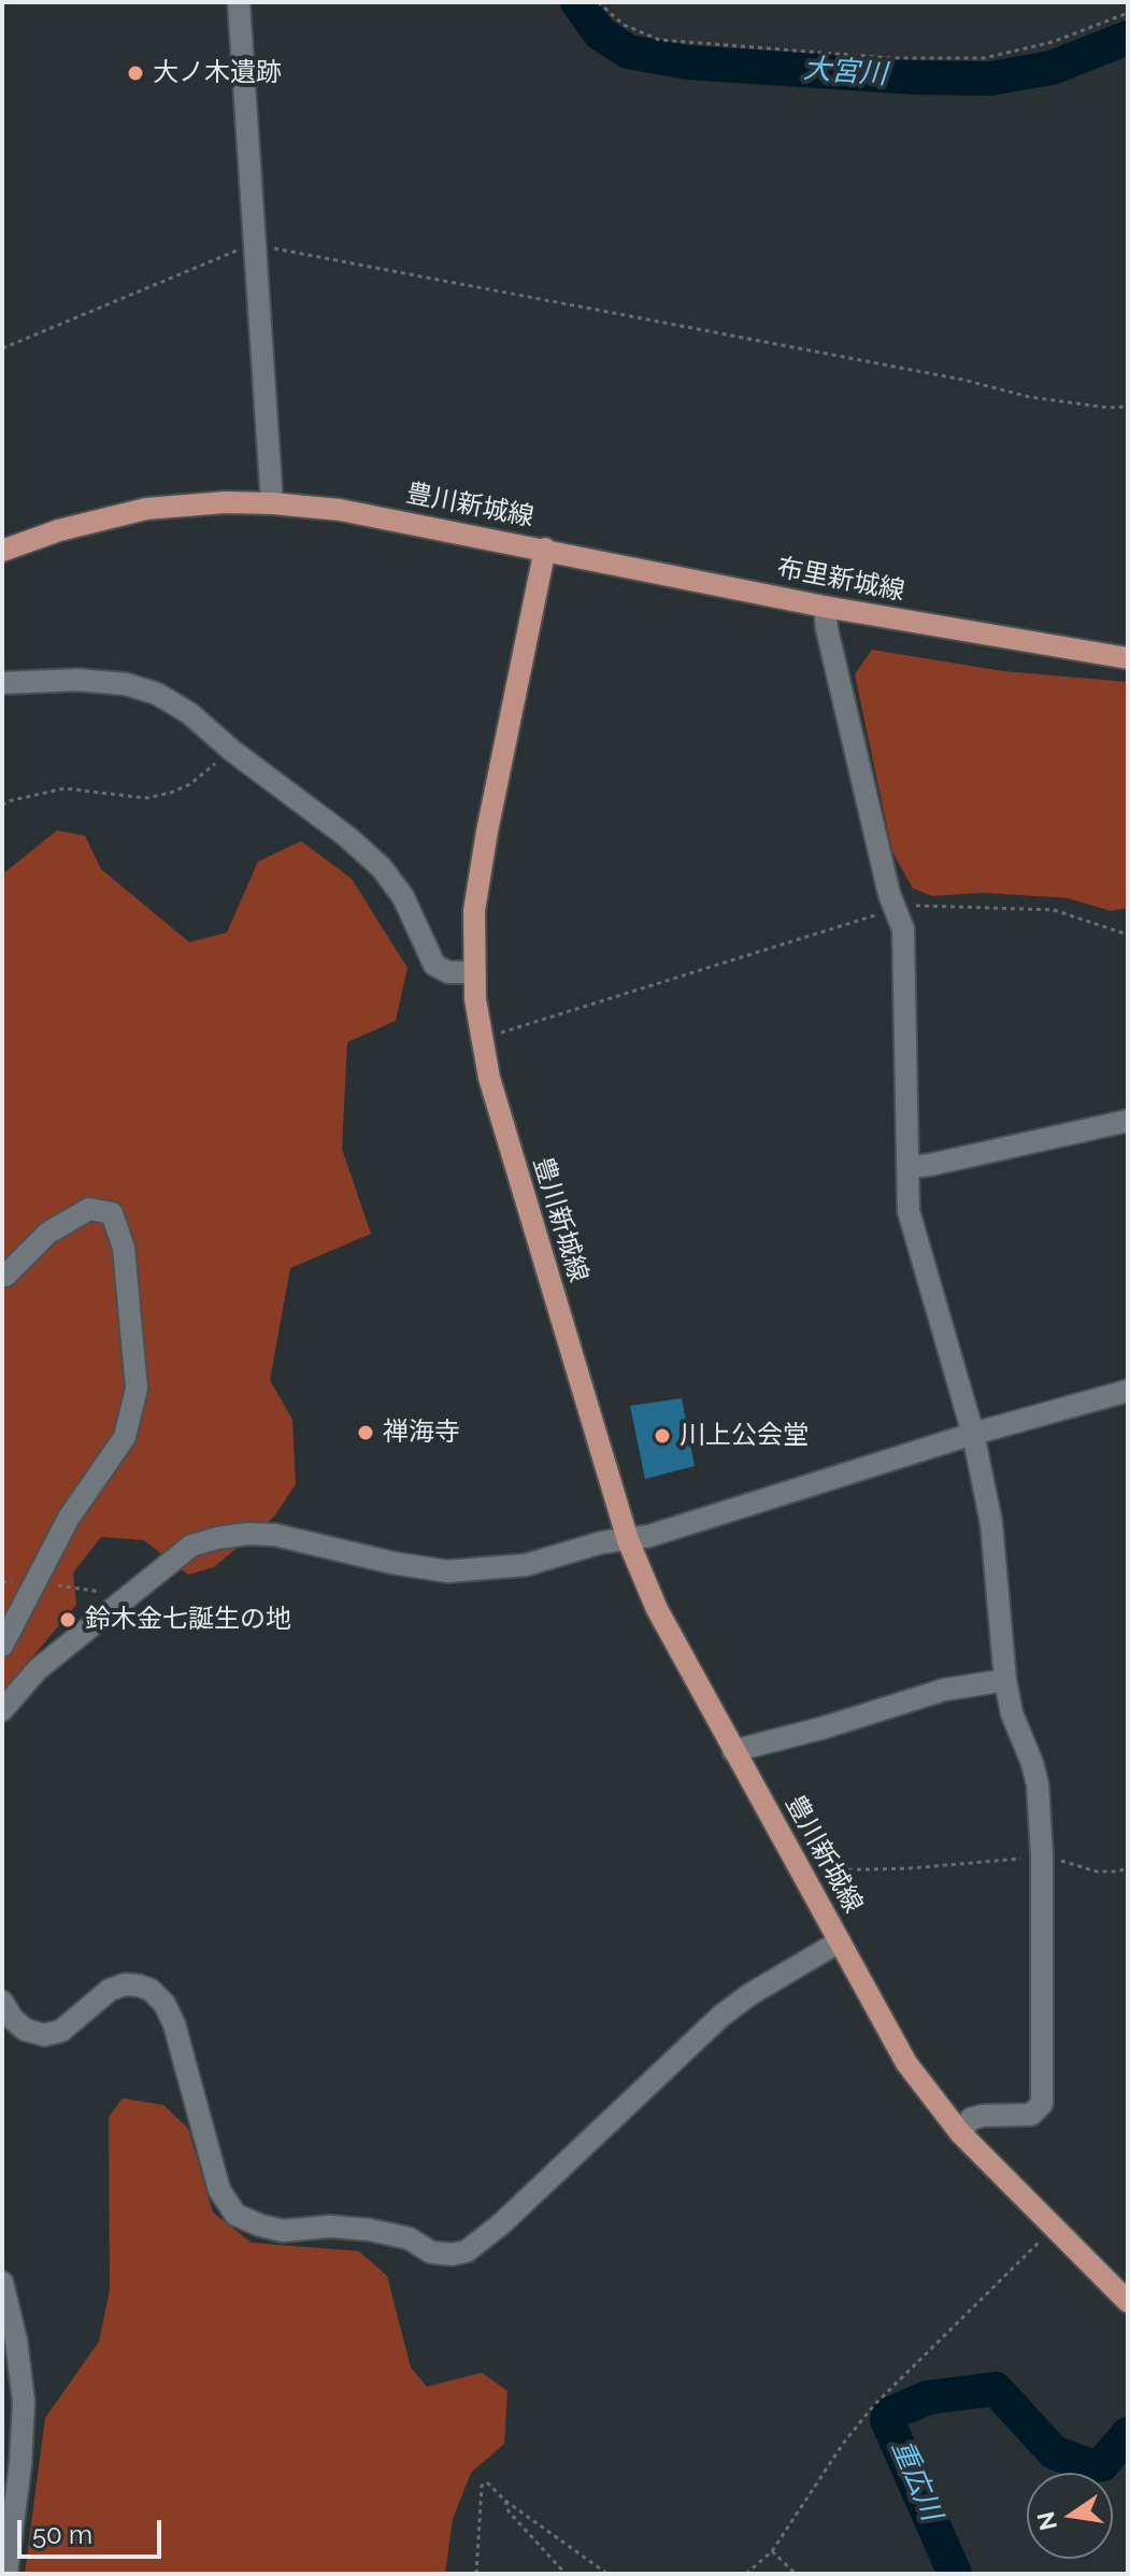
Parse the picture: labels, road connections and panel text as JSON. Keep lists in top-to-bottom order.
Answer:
{
  "streets": {
    "main road": ["豊川新城線", "布里新城線"]
  },
  "crossings": [
    ["豊川新城線", "布里新城線"]
  ],
  "water": ["大宮川", "重広川"],
  "places": [
    "大ノ木遺跡",
    "禅海寺",
    "川上公会堂",
    "鈴木金七誕生の地"
  ],
  "scale_bar": "50 m",
  "north": "left"
}
